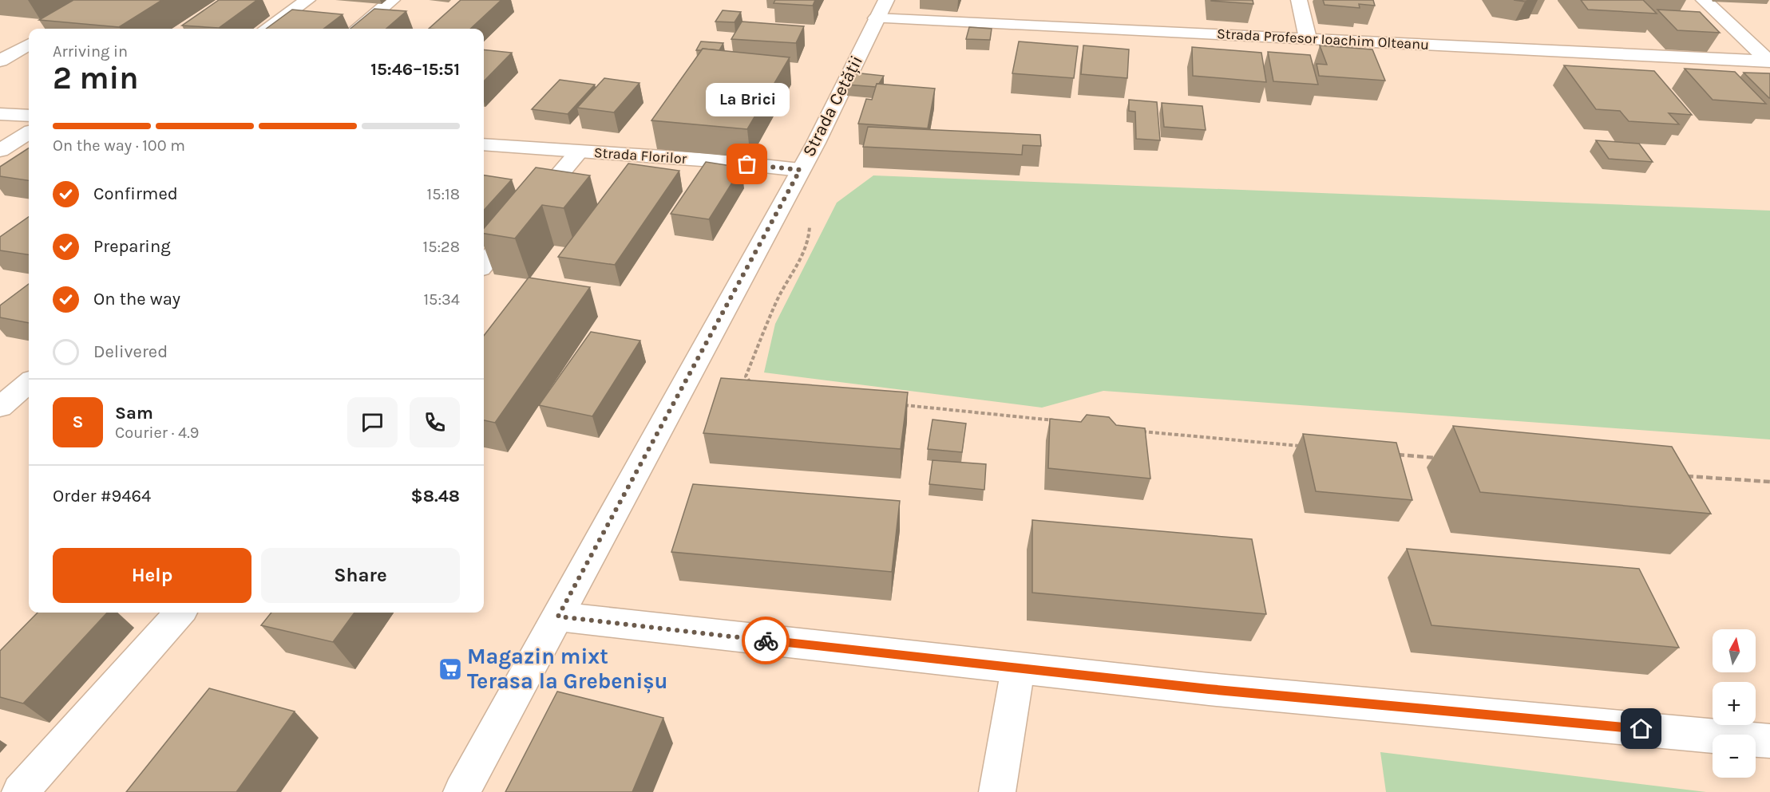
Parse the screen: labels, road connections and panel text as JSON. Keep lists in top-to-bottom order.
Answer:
{
  "streets": {
    "street": ["Strada Profesor Ioachim Olteanu", "Strada Cetății", "Strada Florilor"]
  },
  "crossings": [
    ["Strada Profesor Ioachim Olteanu", "Strada Cetății"],
    ["Strada Cetății", "Strada Florilor"]
  ],
  "places": {
    "other": ["La Brici"],
    "supermarket": ["Magazin mixt Terasa la Grebenișu"]
  },
  "north": "top",
  "page": {
    "heading": ["2 min", "Arriving in", "15:46–15:51"],
    "panel": [
      "Sam",
      "Courier · 4.9",
      "Order #9464",
      "$8.48"
    ],
    "bubble": "La Brici",
    "bar": "On the way · 100 m",
    "list": [
      ["Confirmed", "15:18"],
      ["Preparing", "15:28"],
      ["On the way", "15:34"],
      "Delivered"
    ],
    "round": "S",
    "buttons": ["Help", "Share"],
    "map_buttons": ["+", "−"]
  }
}
